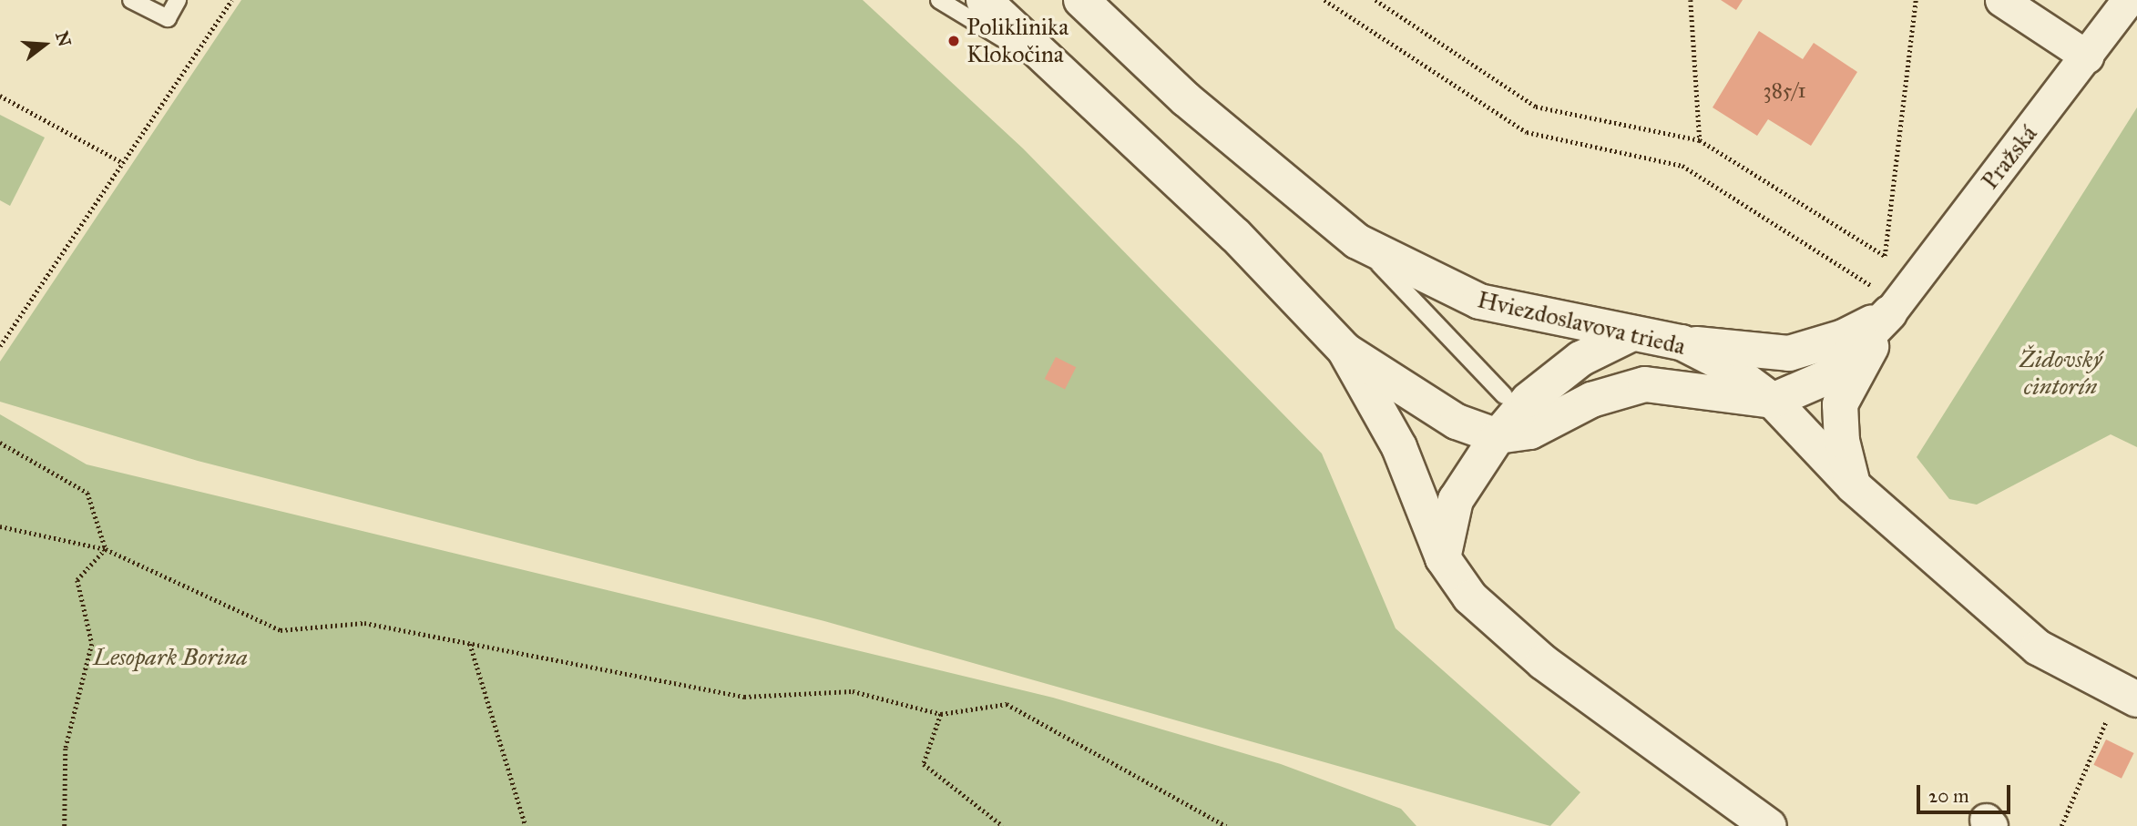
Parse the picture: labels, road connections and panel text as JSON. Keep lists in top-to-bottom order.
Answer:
{
  "streets": {
    "street": ["Pražská", "Hviezdoslavova trieda"]
  },
  "parks": ["Židovský cintorín", "Lesopark Borina"],
  "places": ["Poliklinika Klokočina"],
  "house_numbers": ["385/1"],
  "scale_bar": "20 m",
  "north": "right"
}
